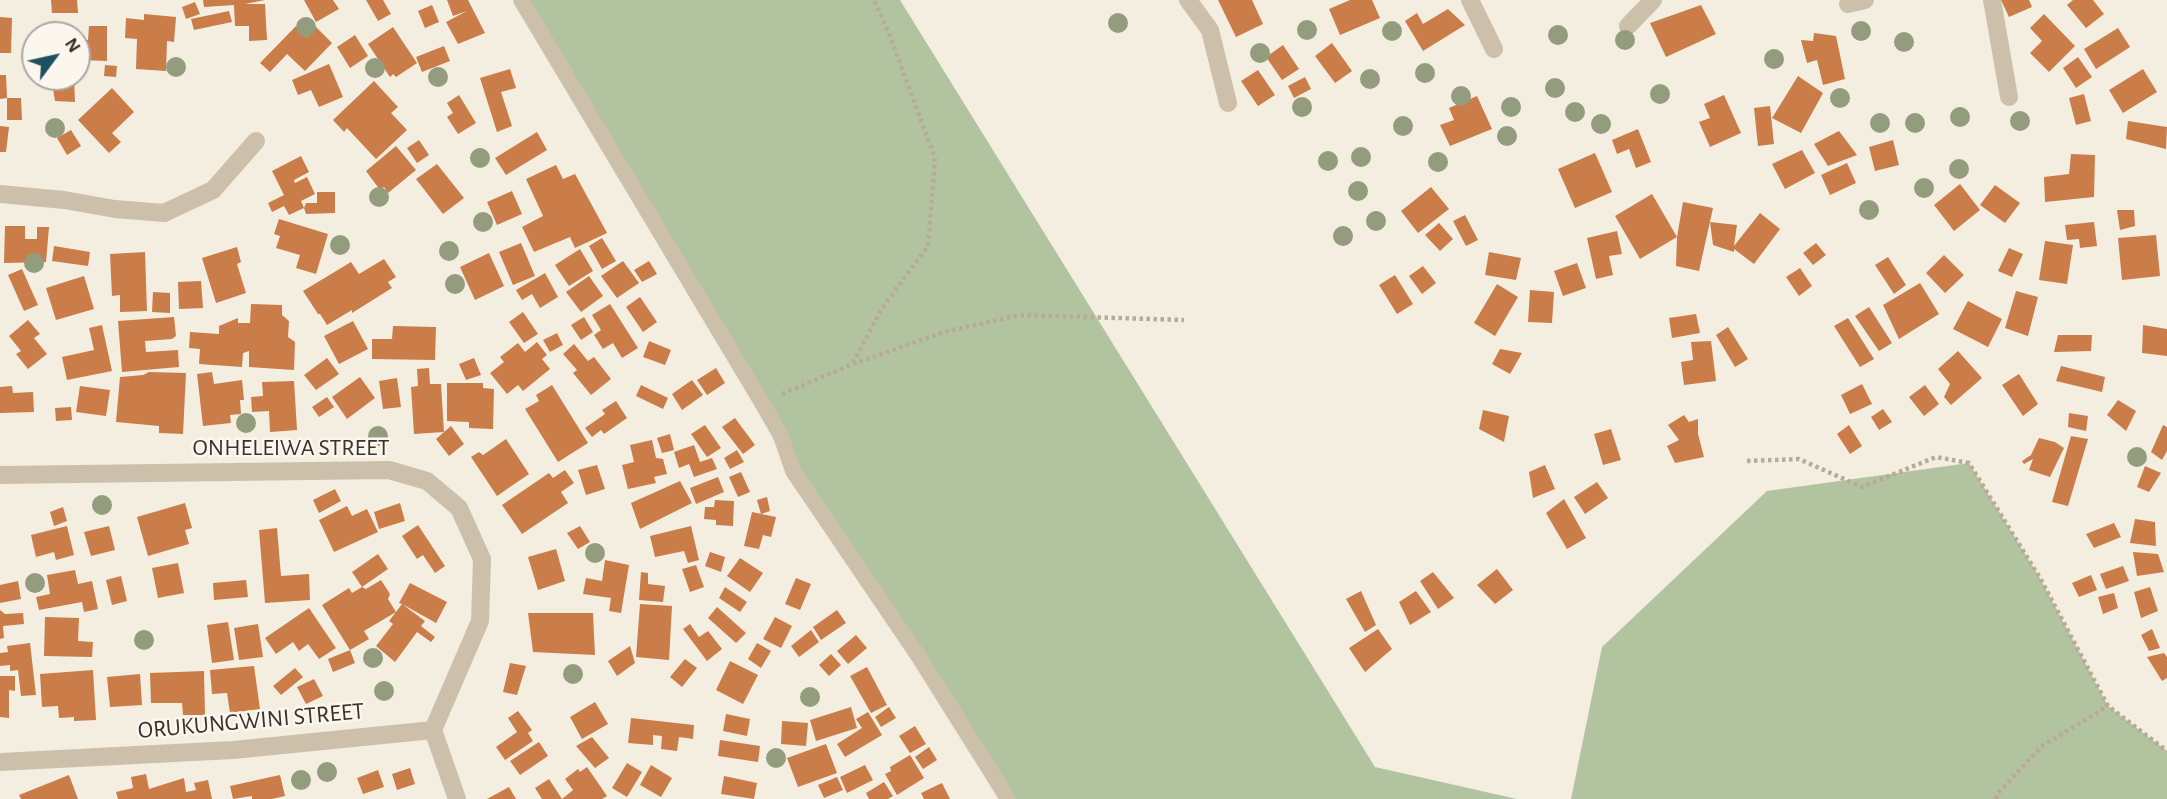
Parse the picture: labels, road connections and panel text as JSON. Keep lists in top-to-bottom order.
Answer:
{
  "streets": {
    "street": ["ONHELEIWA STREET", "ORUKUNGWINI STREET"]
  },
  "crossings": [
    ["ONHELEIWA STREET", "ORUKUNGWINI STREET"]
  ],
  "north": "top right"
}
